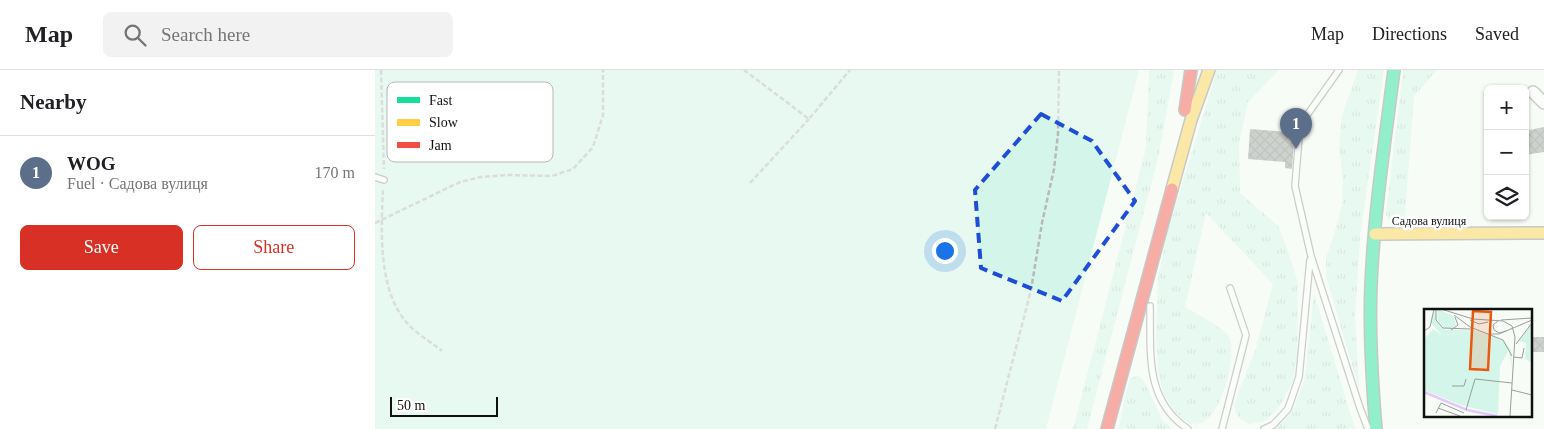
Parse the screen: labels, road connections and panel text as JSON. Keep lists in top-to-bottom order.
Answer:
{
  "streets": {
    "main road": ["Садова вулиця"]
  },
  "legend": ["Fast", "Slow", "Jam"],
  "scale_bar": "50 m",
  "page": {
    "header": "Map",
    "search": "Search here",
    "nav": ["Map", "Directions", "Saved"],
    "heading": "Nearby",
    "map_buttons": ["+", "−"],
    "pins": "1",
    "list": [
      {
        "mark": "1",
        "name": "WOG",
        "note": "Fuel · Садова вулиця",
        "value": "170 m"
      }
    ],
    "buttons": ["Save", "Share"],
    "scale": "50 m"
  }
}
